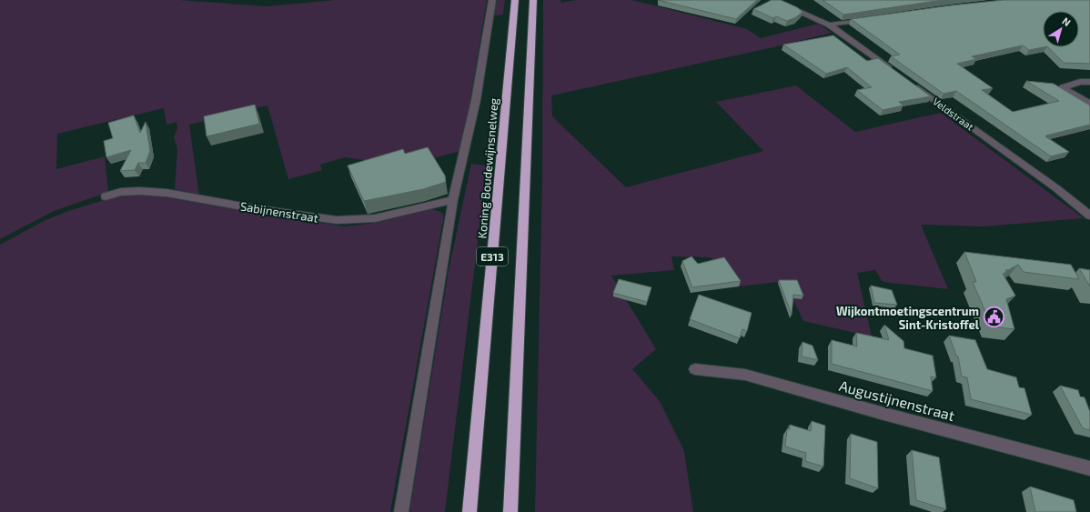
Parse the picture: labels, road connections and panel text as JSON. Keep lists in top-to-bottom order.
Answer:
{
  "streets": {
    "highway": ["Koning Boudewijnsnelweg", "E313"],
    "street": ["Veldstraat", "Sabijnenstraat", "Augustijnenstraat"]
  },
  "places": {
    "public building": ["Wijkontmoetingscentrum Sint-Kristoffel"]
  },
  "north": "top right"
}
